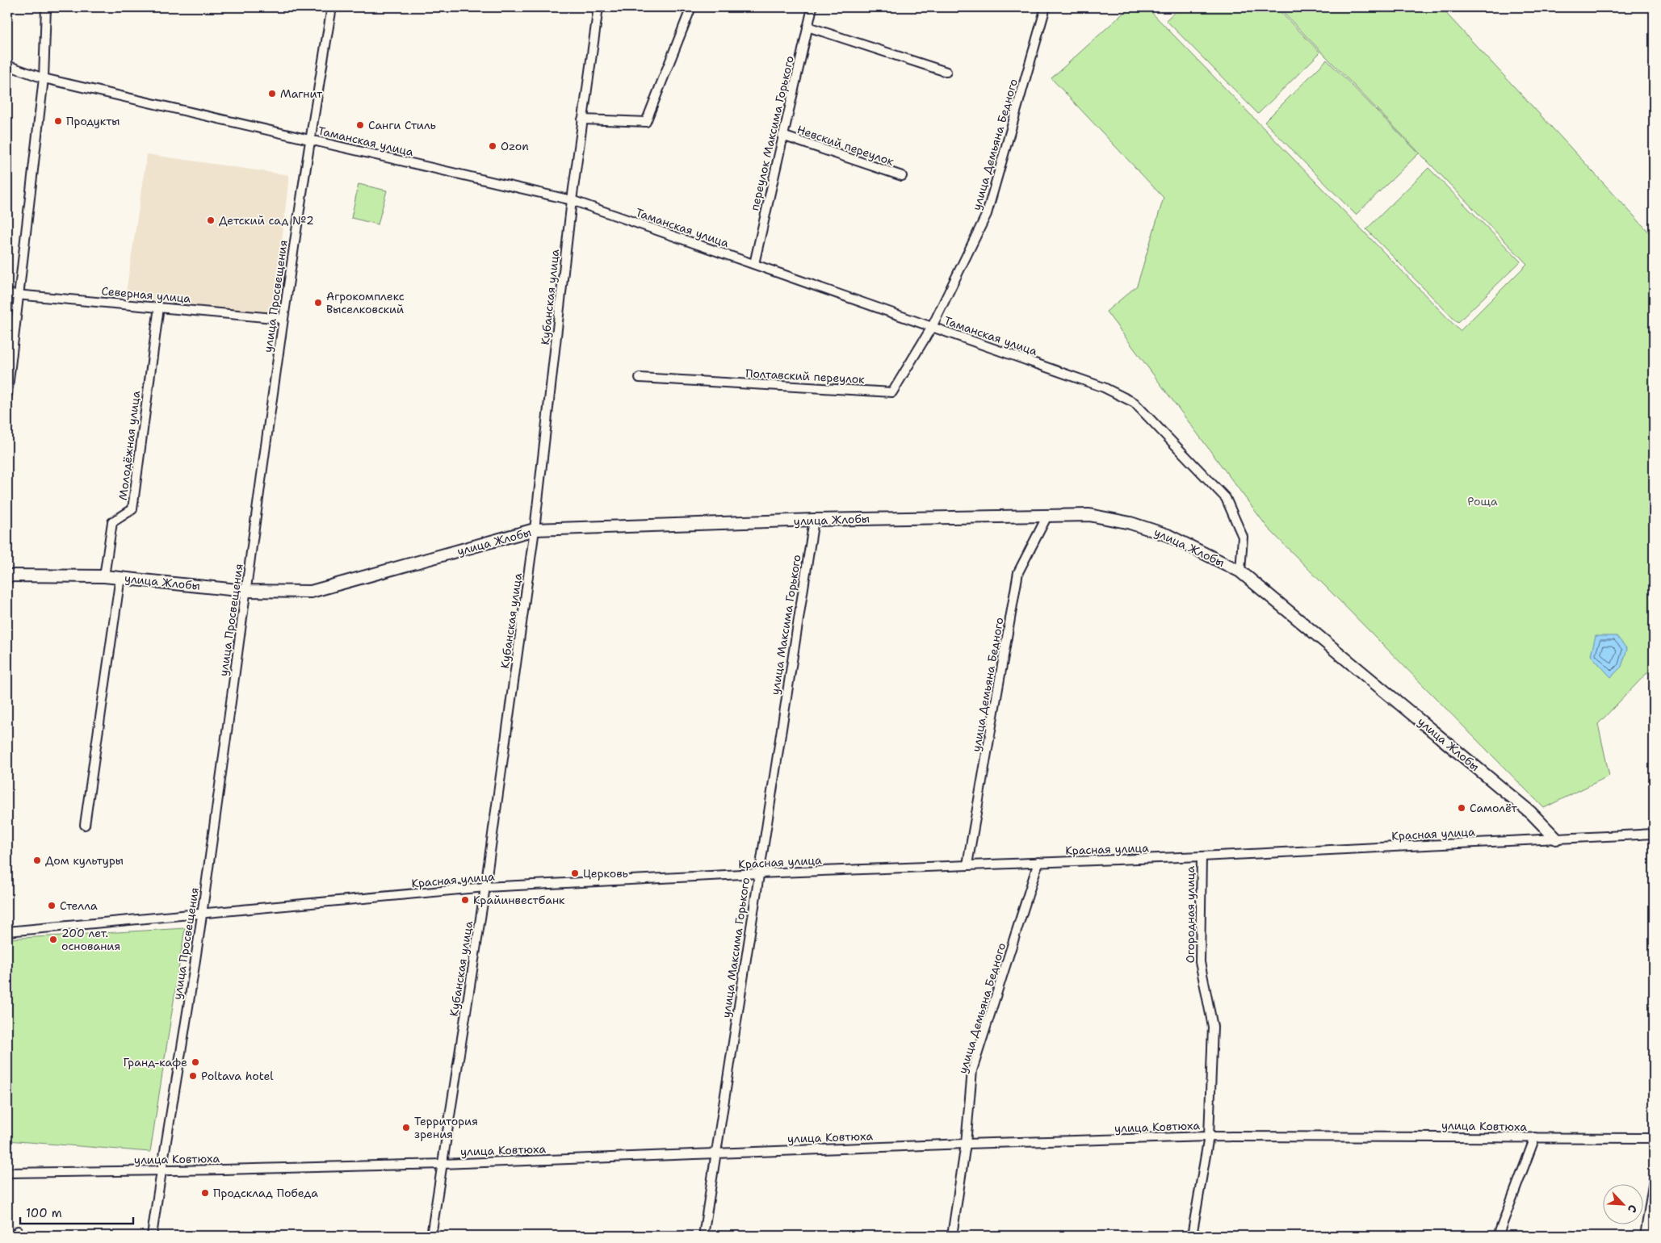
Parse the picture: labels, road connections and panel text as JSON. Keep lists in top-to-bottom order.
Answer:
{
  "streets": {
    "street": [
      "переулок Максима Горького",
      "Таманская улица",
      "улица Демьяна Бедного",
      "Невский переулок",
      "Северная улица",
      "улица Просвещения",
      "Кубанская улица",
      "Полтавский переулок",
      "Молодёжная улица",
      "улица Жлобы",
      "улица Максима Горького",
      "Красная улица",
      "Огородная улица",
      "улица Ковтюха"
    ]
  },
  "crossings": [
    ["переулок Максима Горького", "Таманская улица"],
    ["переулок Максима Горького", "Невский переулок"],
    ["Таманская улица", "улица Демьяна Бедного"],
    ["Таманская улица", "улица Просвещения"],
    ["Таманская улица", "Кубанская улица"],
    ["Таманская улица", "Полтавский переулок"],
    ["Таманская улица", "улица Жлобы"],
    ["улица Демьяна Бедного", "Полтавский переулок"],
    ["улица Демьяна Бедного", "улица Жлобы"],
    ["улица Демьяна Бедного", "Красная улица"],
    ["улица Демьяна Бедного", "улица Ковтюха"],
    ["Северная улица", "улица Просвещения"],
    ["Северная улица", "Молодёжная улица"],
    ["улица Просвещения", "улица Жлобы"],
    ["улица Просвещения", "Красная улица"],
    ["улица Просвещения", "улица Ковтюха"],
    ["Кубанская улица", "улица Жлобы"],
    ["Кубанская улица", "Красная улица"],
    ["Кубанская улица", "улица Ковтюха"],
    ["Молодёжная улица", "улица Жлобы"],
    ["улица Жлобы", "улица Максима Горького"],
    ["улица Жлобы", "Красная улица"],
    ["улица Максима Горького", "Красная улица"],
    ["улица Максима Горького", "улица Ковтюха"],
    ["Красная улица", "Огородная улица"],
    ["Огородная улица", "улица Ковтюха"]
  ],
  "parks": ["Роща"],
  "places": [
    "Магнит",
    "Продукты",
    "Санги Стиль",
    "Ozon",
    "Детский сад №2",
    "Агрокомплекс Выселковский",
    "Самолёт",
    "Дом культуры",
    "Церковь",
    "Крайинвестбанк",
    "Стелла",
    "200 лет. основания",
    "Гранд-кафе",
    "Poltava hotel",
    "Территория зрения",
    "Продсклад Победа"
  ],
  "scale_bar": "100 m",
  "north": "bottom right"
}
